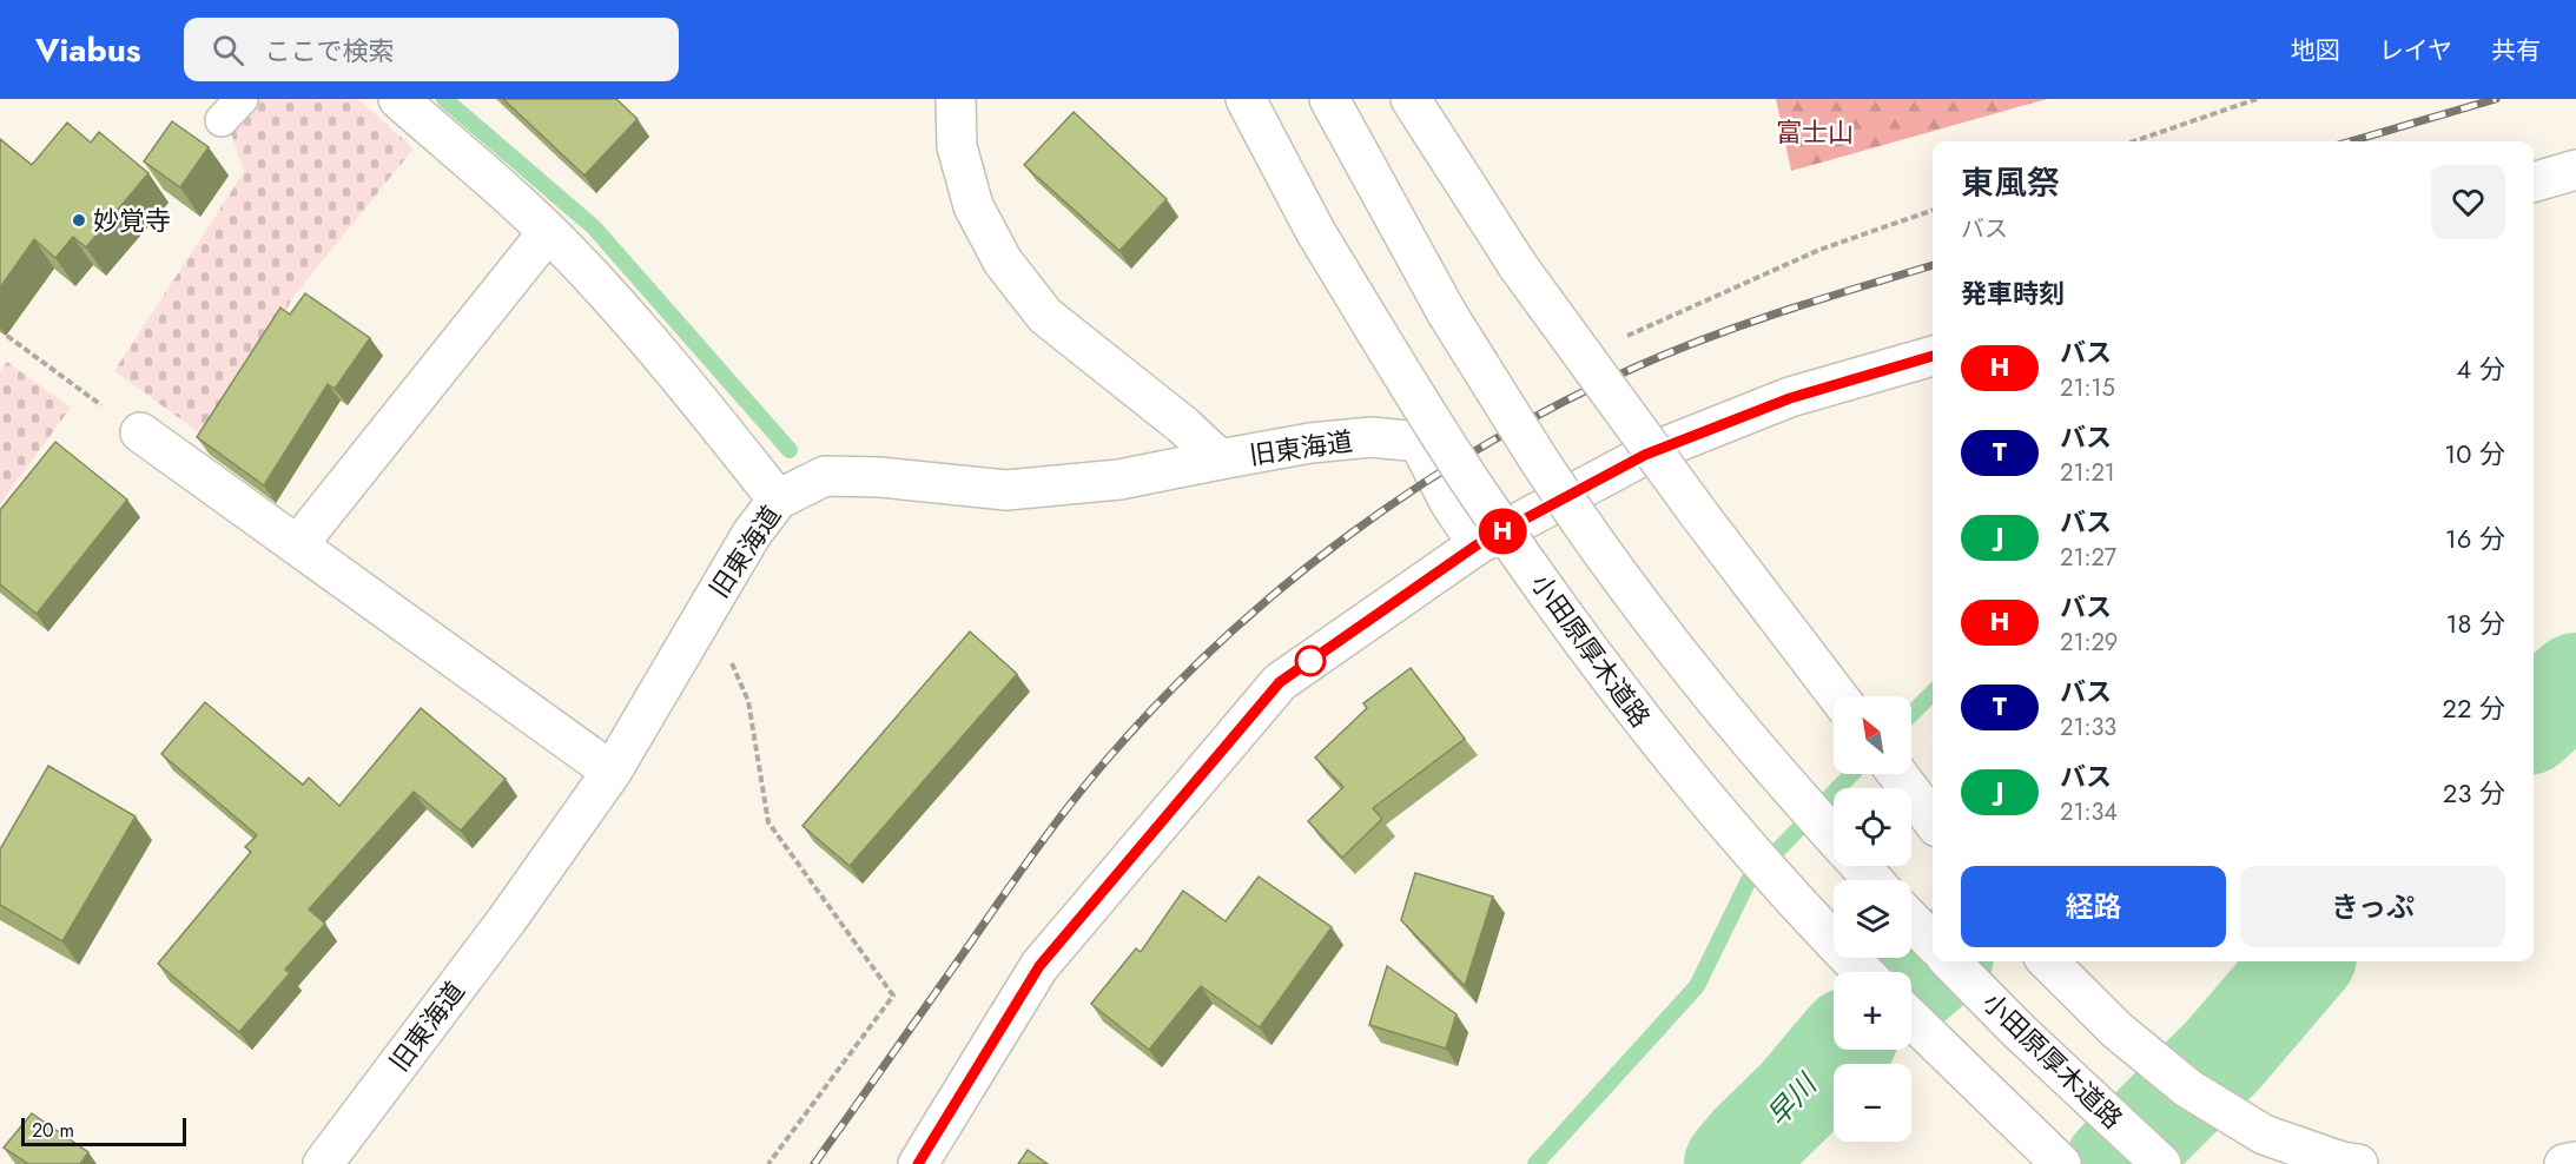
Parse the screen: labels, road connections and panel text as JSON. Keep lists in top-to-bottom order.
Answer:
{
  "streets": {
    "main road": ["旧東海道", "小田原厚木道路"]
  },
  "water": ["早川"],
  "parks": ["富士山"],
  "places": ["妙覚寺"],
  "lines": ["bus line H"],
  "scale_bar": "20 m",
  "north": "top left",
  "page": {
    "header": "Viabus",
    "search": "ここで検索",
    "nav": ["地図", "レイヤ", "共有"],
    "on_map": "H",
    "heading": [
      ["東風祭", "バス"],
      "発車時刻"
    ],
    "list": [
      {
        "mark": "H",
        "name": "バス",
        "note": "21:15",
        "value": "4 分"
      },
      {
        "mark": "T",
        "name": "バス",
        "note": "21:21",
        "value": "10 分"
      },
      {
        "mark": "J",
        "name": "バス",
        "note": "21:27",
        "value": "16 分"
      },
      {
        "mark": "H",
        "name": "バス",
        "note": "21:29",
        "value": "18 分"
      },
      {
        "mark": "T",
        "name": "バス",
        "note": "21:33",
        "value": "22 分"
      },
      {
        "mark": "J",
        "name": "バス",
        "note": "21:34",
        "value": "23 分"
      }
    ],
    "map_buttons": ["+", "−"],
    "buttons": ["経路", "きっぷ"],
    "scale": "20 m"
  }
}
